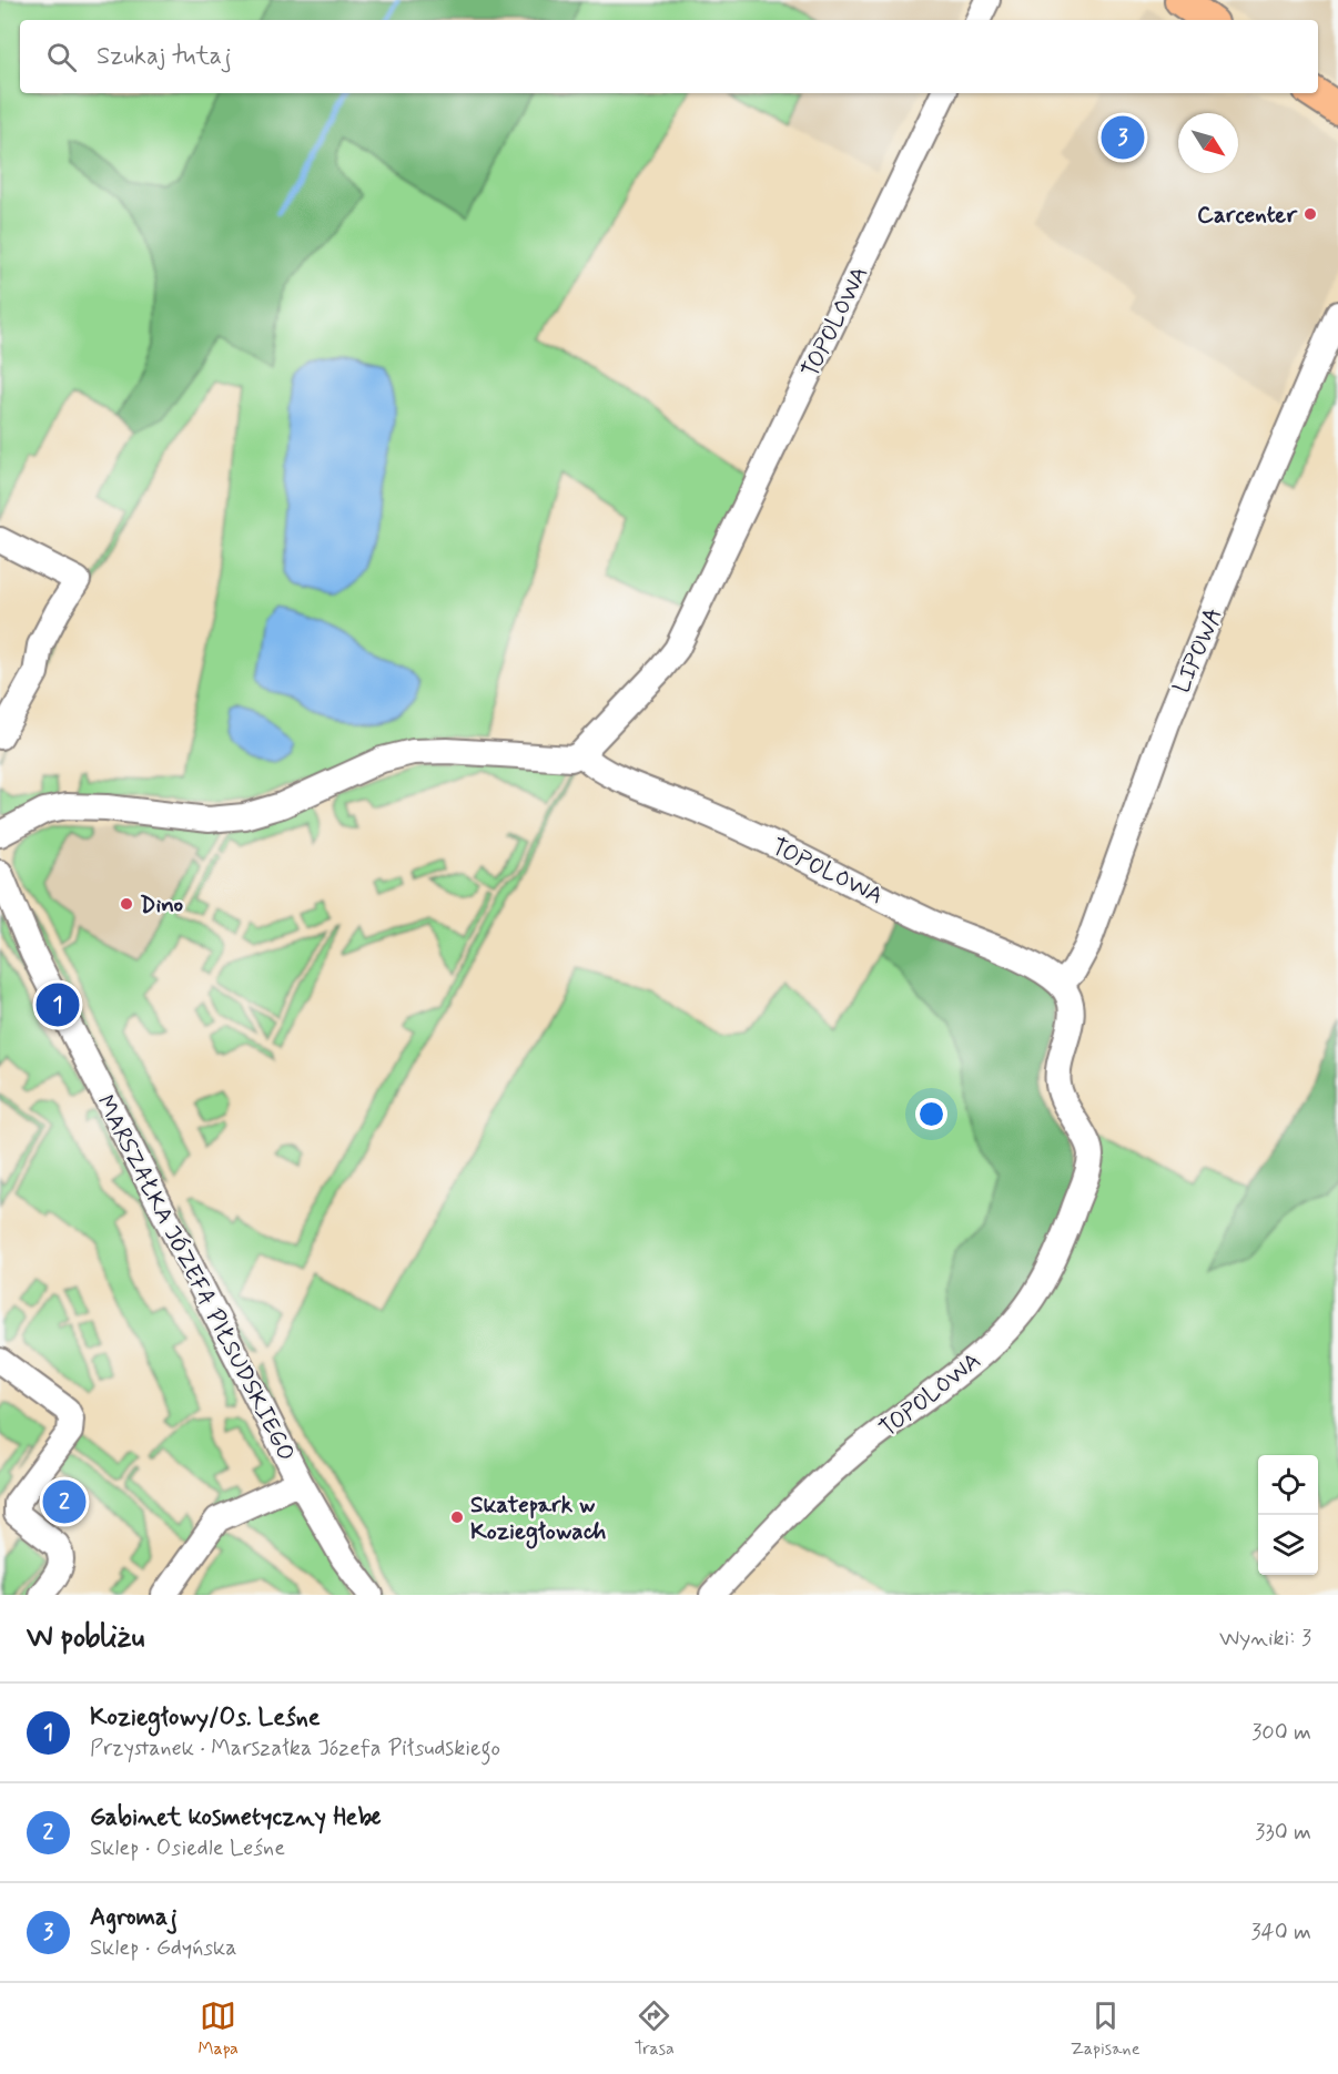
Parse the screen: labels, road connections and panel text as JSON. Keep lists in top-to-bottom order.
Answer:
{
  "streets": {
    "street": ["TOPOLOWA", "LIPOWA", "MARSZAŁKA JÓZEFA PIŁSUDSKIEGO"]
  },
  "crossings": [
    ["TOPOLOWA", "LIPOWA"]
  ],
  "places": ["Carcenter", "Dino", "Skatepark w Koziegłowach"],
  "north": "bottom right",
  "page": {
    "search": "Szukaj tutaj",
    "pins": ["3", "1", "2"],
    "heading": ["W pobliżu", "Wyniki: 3"],
    "list": [
      {
        "mark": "1",
        "name": "Koziegłowy/Os. Leśne",
        "note": "Przystanek · Marszałka Józefa Piłsudskiego",
        "value": "300 m"
      },
      {
        "mark": "2",
        "name": "Gabinet kosmetyczny Hebe",
        "note": "Sklep · Osiedle Leśne",
        "value": "330 m"
      },
      {
        "mark": "3",
        "name": "Agromaj",
        "note": "Sklep · Gdyńska",
        "value": "340 m"
      }
    ],
    "nav": ["Mapa", "Trasa", "Zapisane"]
  }
}
